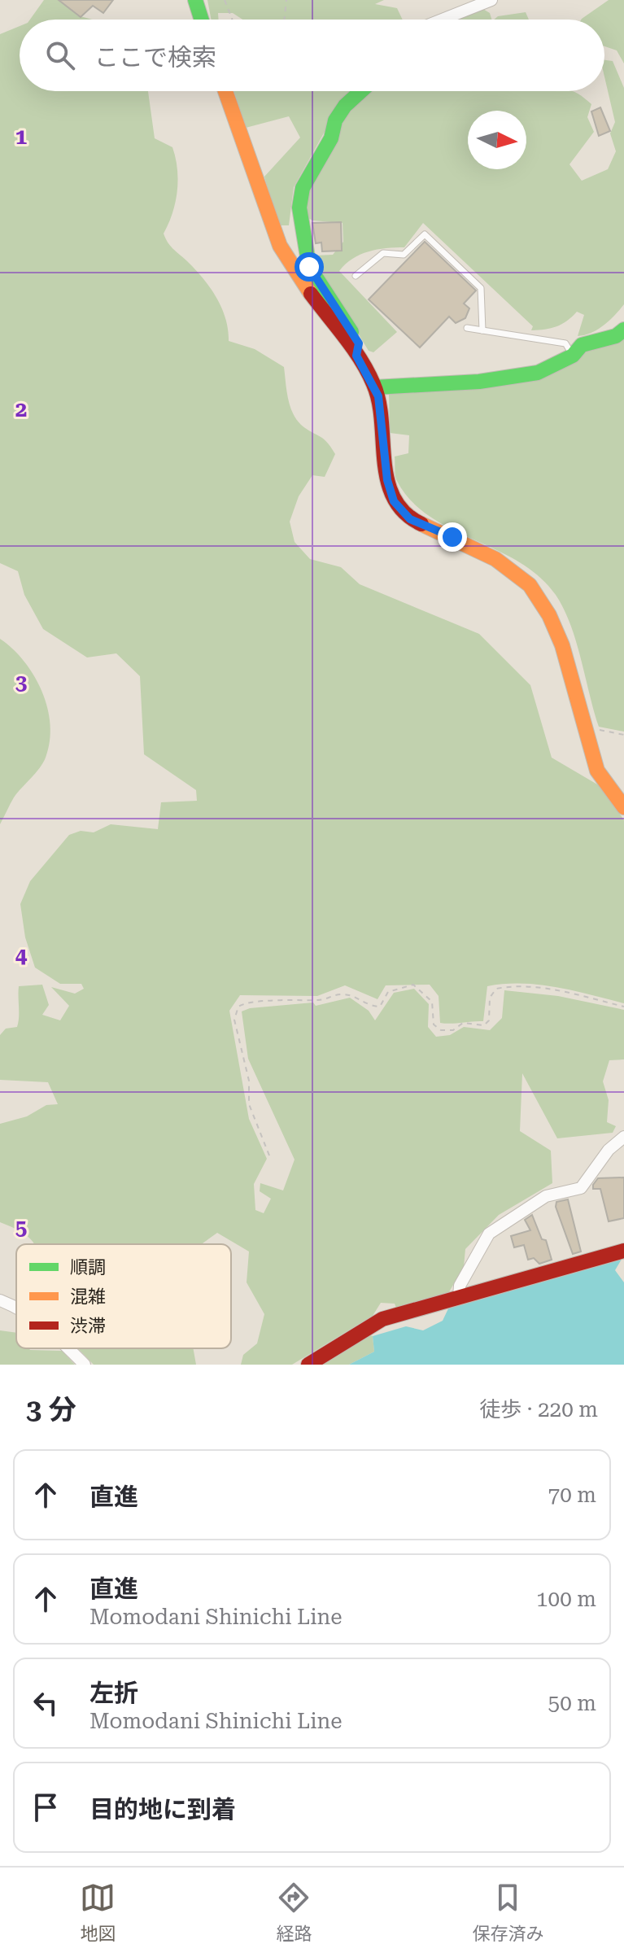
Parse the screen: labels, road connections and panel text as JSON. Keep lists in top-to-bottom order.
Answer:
{
  "legend": ["順調", "混雑", "渋滞"],
  "north": "right",
  "page": {
    "search": "ここで検索",
    "heading": ["3 分", "徒歩 · 220 m"],
    "list": [
      ["直進", "70 m"],
      ["直進", "Momodani Shinichi Line", "100 m"],
      ["左折", "Momodani Shinichi Line", "50 m"],
      "目的地に到着"
    ],
    "nav": ["地図", "経路", "保存済み"]
  },
  "grid": {
    "rows": [
      "1",
      "2",
      "3",
      "4",
      "5"
    ]
  }
}
